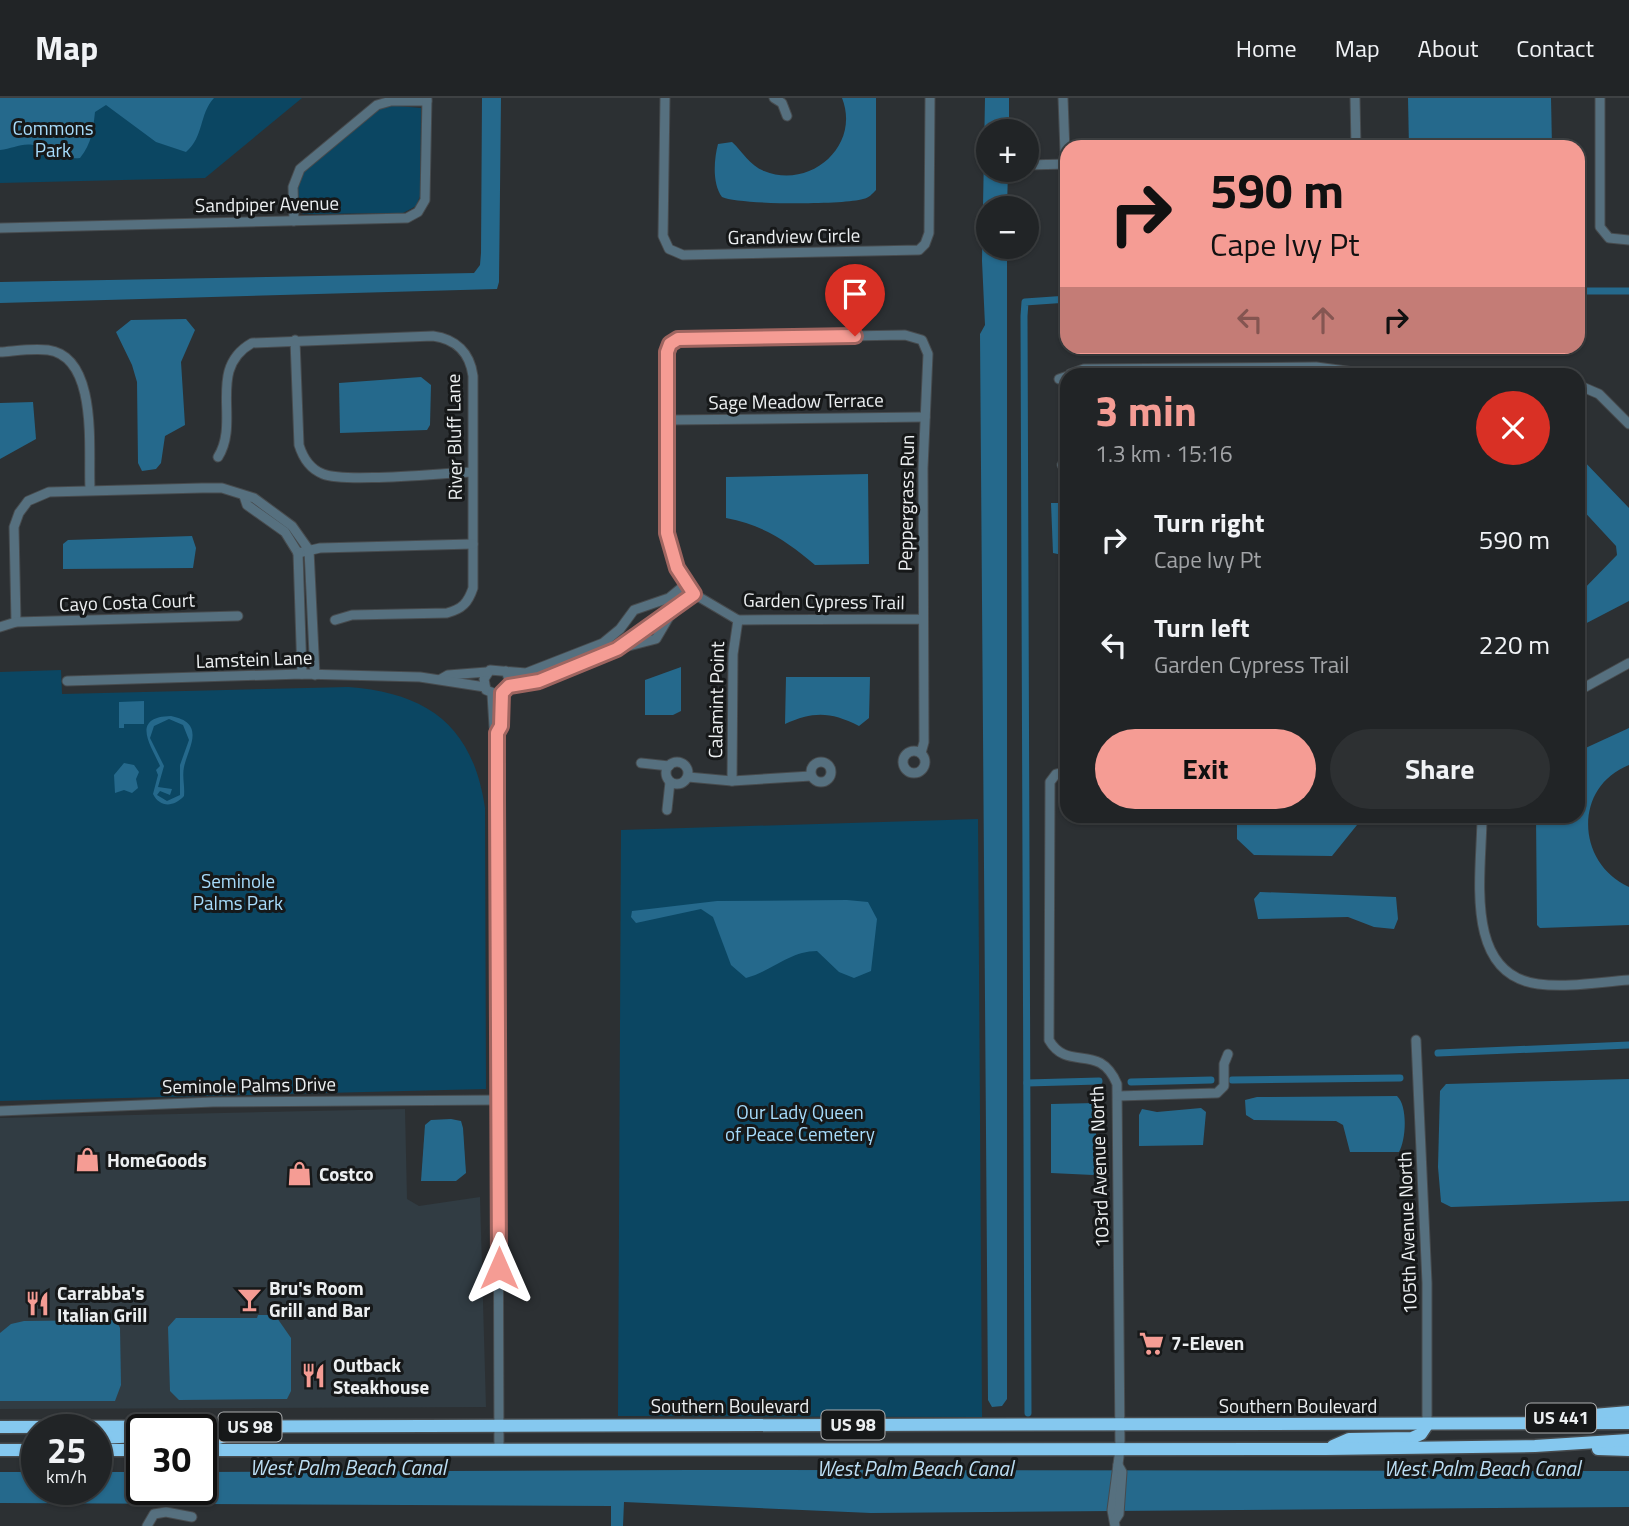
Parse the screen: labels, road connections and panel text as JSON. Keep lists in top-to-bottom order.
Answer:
{
  "streets": {
    "highway": ["Southern Boulevard", "US 441", "US 98"],
    "street": [
      "Sandpiper Avenue",
      "Grandview Circle",
      "Sage Meadow Terrace",
      "River Bluff Lane",
      "Peppergrass Run",
      "Garden Cypress Trail",
      "Cayo Costa Court",
      "Lamstein Lane",
      "Calamint Point",
      "Seminole Palms Drive",
      "103rd Avenue North",
      "105th Avenue North"
    ]
  },
  "crossings": [
    ["Sage Meadow Terrace", "Peppergrass Run"],
    ["Sage Meadow Terrace", "Garden Cypress Trail"],
    ["Peppergrass Run", "Garden Cypress Trail"],
    ["Garden Cypress Trail", "Lamstein Lane"],
    ["Garden Cypress Trail", "Calamint Point"],
    ["103rd Avenue North", "Southern Boulevard"],
    ["103rd Avenue North", "US 98"],
    ["105th Avenue North", "Southern Boulevard"],
    ["Southern Boulevard", "US 441"],
    ["US 441", "US 98"]
  ],
  "water": ["West Palm Beach Canal"],
  "parks": ["Commons Park", "Seminole Palms Park", "Our Lady Queen of Peace Cemetery"],
  "places": {
    "shop": ["HomeGoods", "Costco"],
    "bar": ["Bru's Room Grill and Bar"],
    "restaurant": ["Carrabba's Italian Grill", "Outback Steakhouse"],
    "supermarket": ["7-Eleven"]
  },
  "page": {
    "header": "Map",
    "nav": [
      "Home",
      "Map",
      "About",
      "Contact"
    ],
    "map_buttons": ["+", "−"],
    "turn": ["590 m", "Cape Ivy Pt"],
    "heading": ["3 min", "1.3 km · 15:16"],
    "list": [
      {
        "name": "Turn right",
        "note": "Cape Ivy Pt",
        "value": "590 m"
      },
      {
        "name": "Turn left",
        "note": "Garden Cypress Trail",
        "value": "220 m"
      }
    ],
    "buttons": ["Exit", "Share"],
    "speed": "25 km/h",
    "limit": "30"
  }
}
